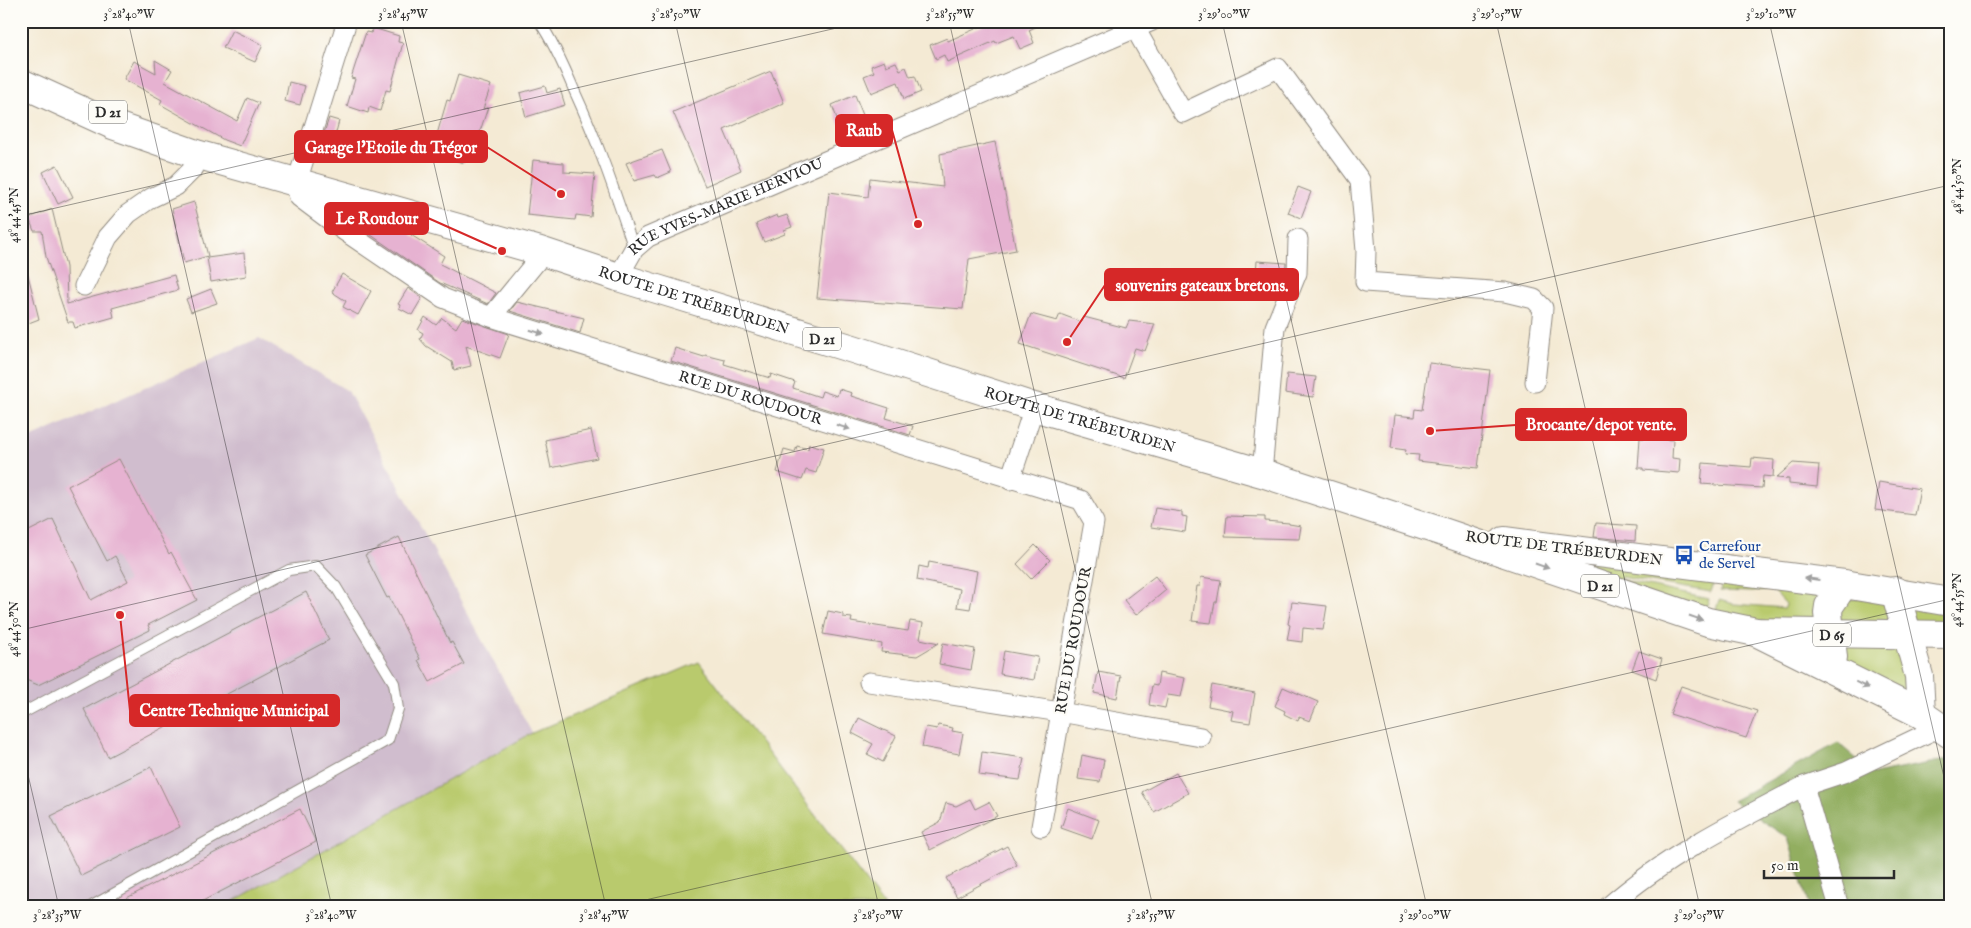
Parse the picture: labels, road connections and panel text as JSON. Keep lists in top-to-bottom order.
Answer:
{
  "streets": {
    "main road": ["D 21", "ROUTE DE TRÉBEURDEN", "D 65"],
    "street": ["RUE YVES-MARIE HERVIOU", "RUE DU ROUDOUR"]
  },
  "crossings": [
    ["D 21", "ROUTE DE TRÉBEURDEN"],
    ["RUE YVES-MARIE HERVIOU", "ROUTE DE TRÉBEURDEN"],
    ["ROUTE DE TRÉBEURDEN", "RUE DU ROUDOUR"]
  ],
  "one_way": ["RUE DU ROUDOUR"],
  "places": {
    "other": [
      "Garage l'Etoile du Trégor",
      "Raub",
      "Le Roudour",
      "souvenirs gateaux bretons.",
      "Brocante/ depot vente.",
      "Centre Technique Municipal"
    ],
    "bus stop": ["Carrefour de Servel"]
  },
  "scale_bar": "50 m",
  "coordinates": [
    "3°28'40\"W",
    "3°28'45\"W",
    "3°28'50\"W",
    "3°28'55\"W",
    "3°29'00\"W",
    "3°29'05\"W",
    "3°29'10\"W",
    "48°44'50\"N",
    "48°44'45\"N",
    "48°44'55\"N",
    "3°28'35\"W"
  ]
}
